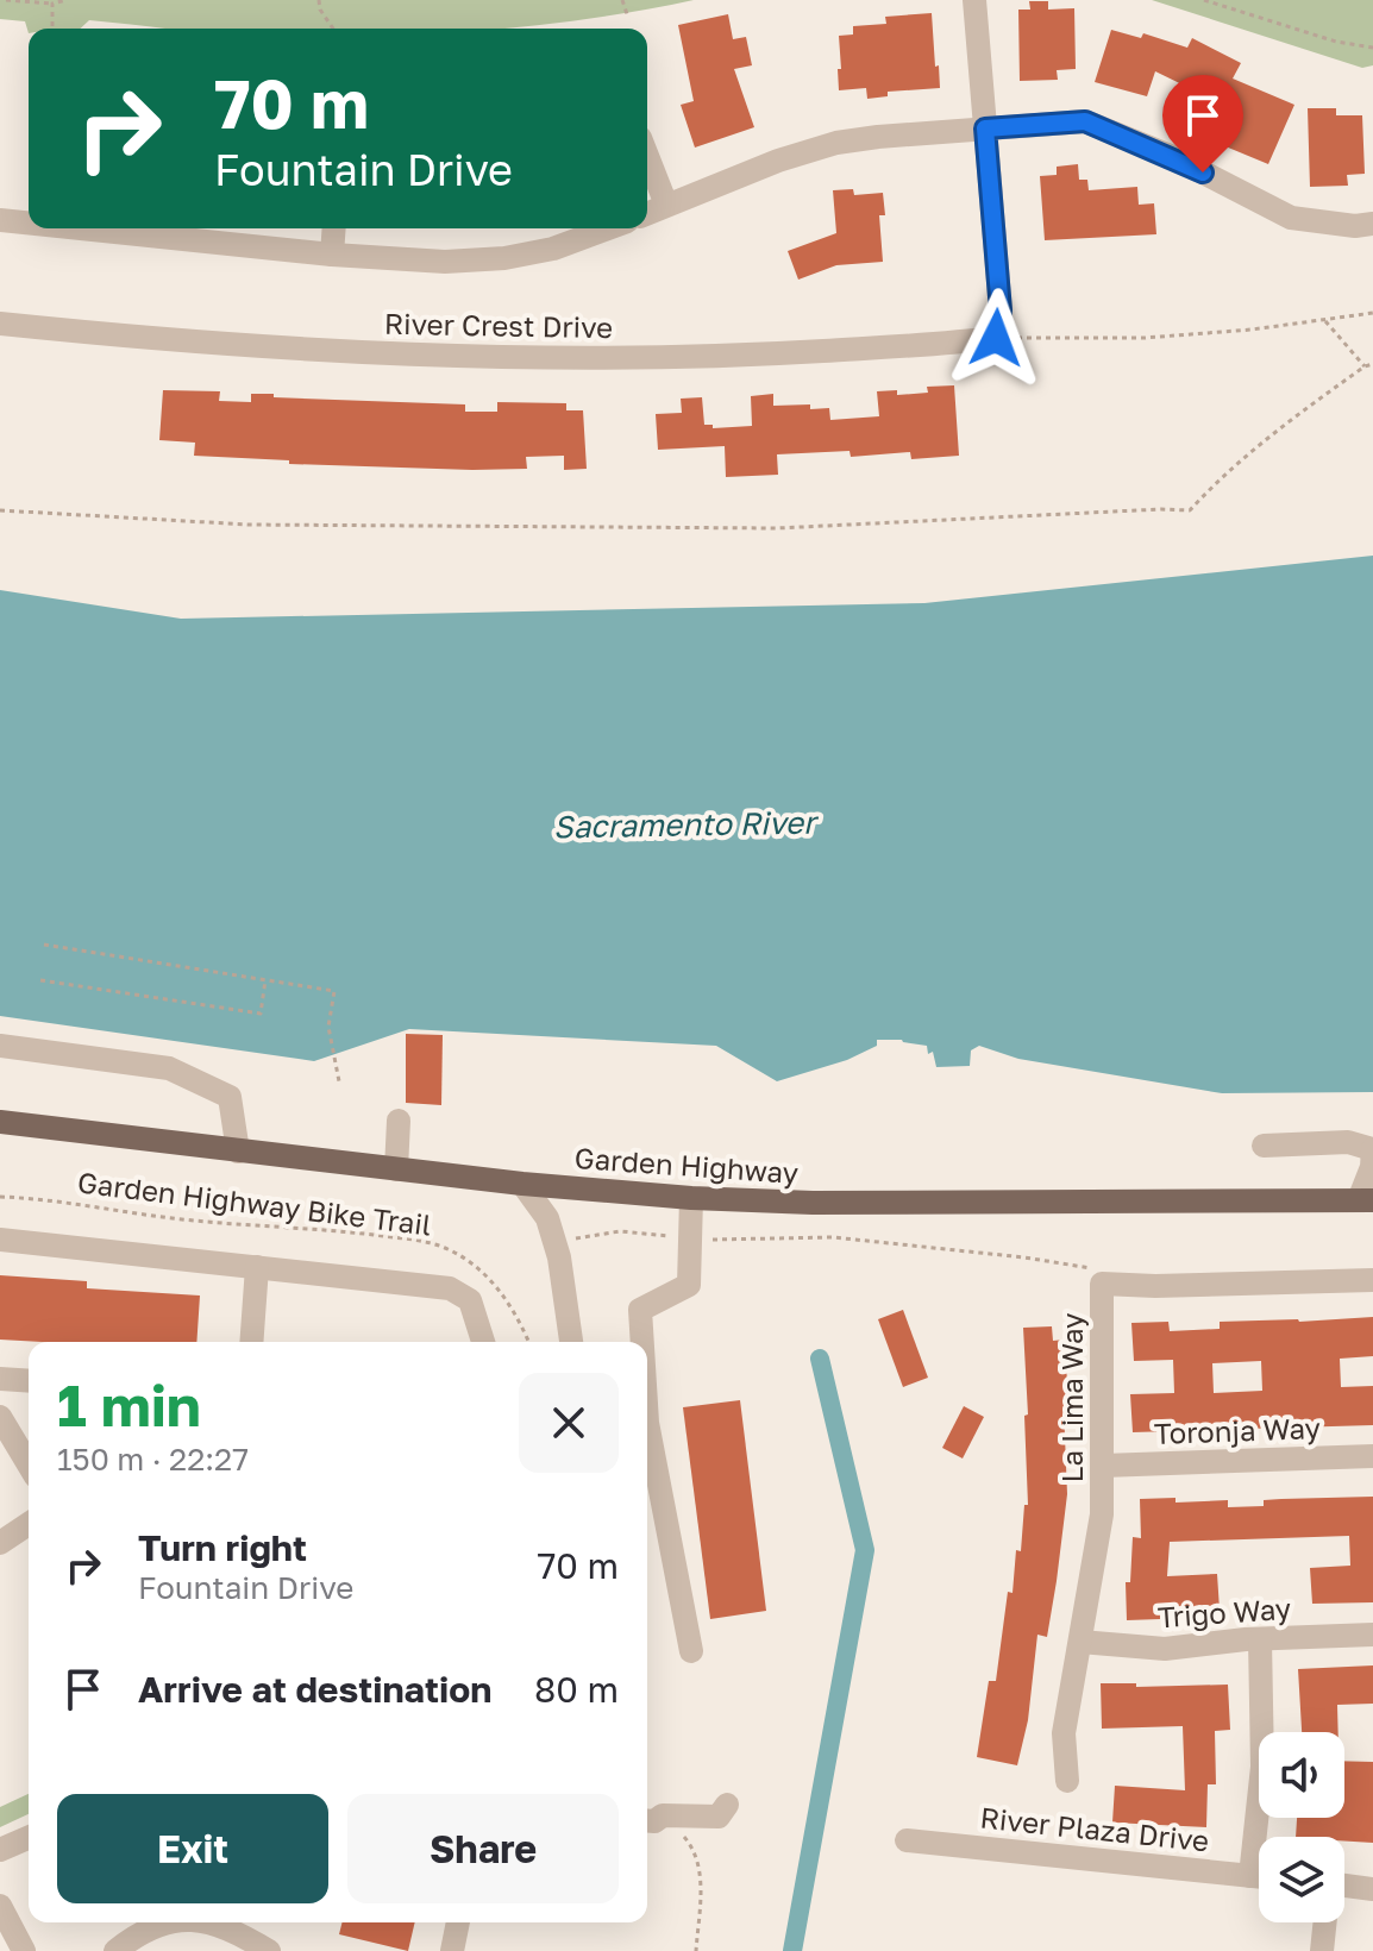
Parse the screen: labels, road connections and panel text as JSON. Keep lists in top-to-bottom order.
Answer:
{
  "streets": {
    "main road": ["Garden Highway"],
    "street": [
      "River Crest Drive",
      "La Lima Way",
      "Toronja Way",
      "Trigo Way",
      "River Plaza Drive"
    ],
    "path": ["Garden Highway Bike Trail"]
  },
  "crossings": [
    ["La Lima Way", "Toronja Way"],
    ["La Lima Way", "Trigo Way"]
  ],
  "water": ["Sacramento River"],
  "page": {
    "turn": ["70 m", "Fountain Drive"],
    "heading": ["1 min", "150 m · 22:27"],
    "list": [
      {
        "name": "Turn right",
        "note": "Fountain Drive",
        "value": "70 m"
      },
      {
        "name": "Arrive at destination",
        "value": "80 m"
      }
    ],
    "buttons": ["Exit", "Share"]
  }
}
